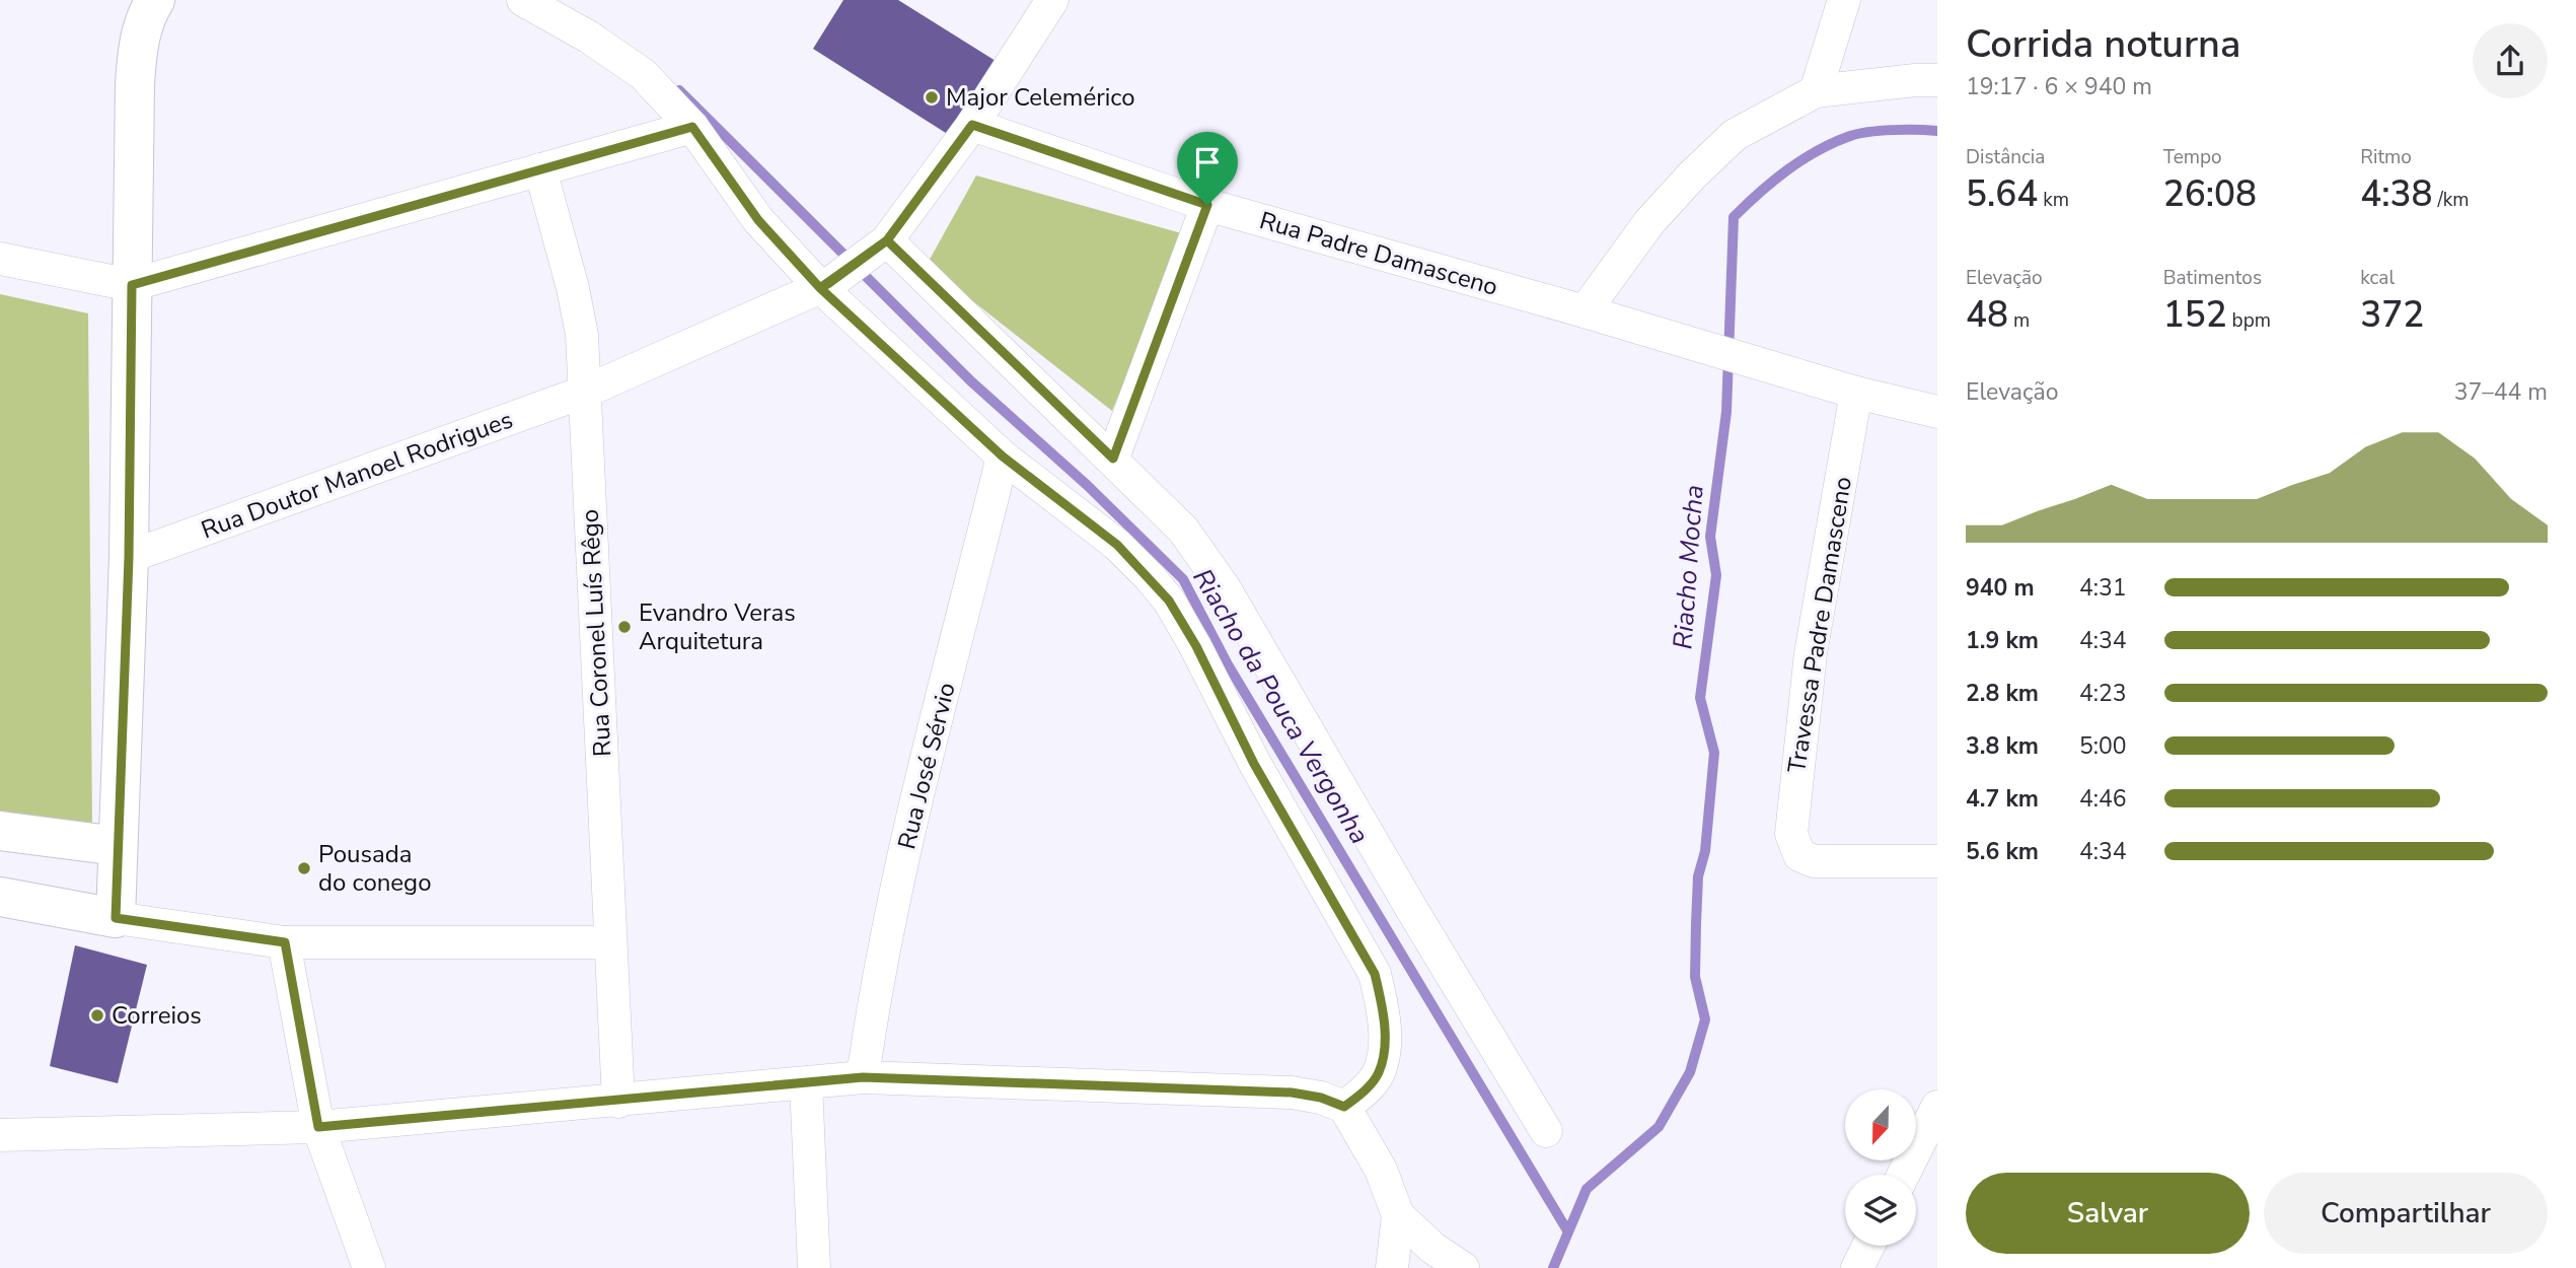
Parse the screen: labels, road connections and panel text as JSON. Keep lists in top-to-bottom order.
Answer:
{
  "streets": {
    "street": [
      "Rua Padre Damasceno",
      "Rua Doutor Manoel Rodrigues",
      "Travessa Padre Damasceno",
      "Rua Coronel Luís Rêgo",
      "Rua José Sérvio"
    ]
  },
  "crossings": [
    ["Rua Padre Damasceno", "Rua Doutor Manoel Rodrigues"],
    ["Rua Padre Damasceno", "Travessa Padre Damasceno"],
    ["Rua Doutor Manoel Rodrigues", "Rua Coronel Luís Rêgo"]
  ],
  "water": ["Riacho Mocha", "Riacho da Pouca Vergonha"],
  "places": [
    "Major Celemérico",
    "Evandro Veras Arquitetura",
    "Pousada do conego",
    "Correios"
  ],
  "north": "bottom",
  "page": {
    "heading": ["Corrida noturna", "19:17 · 6 × 940 m"],
    "stats": [
      ["Distância", "5.64 km"],
      ["Tempo", "26:08"],
      ["Ritmo", "4:38 /km"],
      ["Elevação", "48 m"],
      ["Batimentos", "152 bpm"],
      ["kcal", "372"]
    ],
    "chart": ["Elevação", "37–44 m"],
    "list": [
      {
        "name": "940 m",
        "note": "4:31"
      },
      {
        "name": "1.9 km",
        "note": "4:34"
      },
      {
        "name": "2.8 km",
        "note": "4:23"
      },
      {
        "name": "3.8 km",
        "note": "5:00"
      },
      {
        "name": "4.7 km",
        "note": "4:46"
      },
      {
        "name": "5.6 km",
        "note": "4:34"
      }
    ],
    "buttons": ["Salvar", "Compartilhar"]
  }
}
